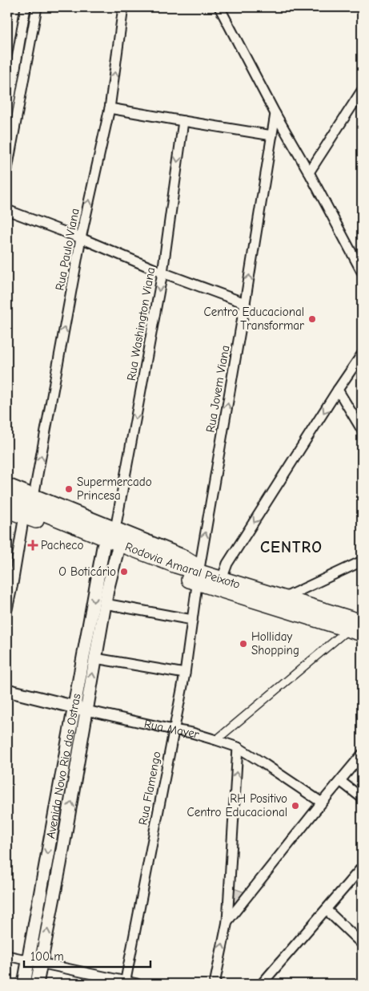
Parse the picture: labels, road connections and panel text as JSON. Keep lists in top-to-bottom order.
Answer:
{
  "streets": {
    "highway": ["Rodovia Amaral Peixoto"],
    "street": [
      "Rua Paulo Viana",
      "Rua Washington Viana",
      "Rua Jovem Viana",
      "Rua Mayer",
      "Avenida Novo Rio das Ostras",
      "Rua Flamengo"
    ]
  },
  "crossings": [
    ["Rua Jovem Viana", "Rodovia Amaral Peixoto"],
    ["Rua Jovem Viana", "Rua Flamengo"],
    ["Rodovia Amaral Peixoto", "Avenida Novo Rio das Ostras"],
    ["Rodovia Amaral Peixoto", "Rua Flamengo"],
    ["Rua Mayer", "Avenida Novo Rio das Ostras"],
    ["Rua Mayer", "Rua Flamengo"]
  ],
  "one_way": ["Rua Paulo Viana", "Rua Washington Viana"],
  "districts": ["CENTRO"],
  "places": {
    "other": [
      "Centro Educacional Transformar",
      "Supermercado Princesa",
      "O Boticário",
      "Holliday Shopping",
      "RH Positivo Centro Educacional"
    ],
    "health": ["Pacheco"]
  },
  "scale_bar": "100 m"
}
